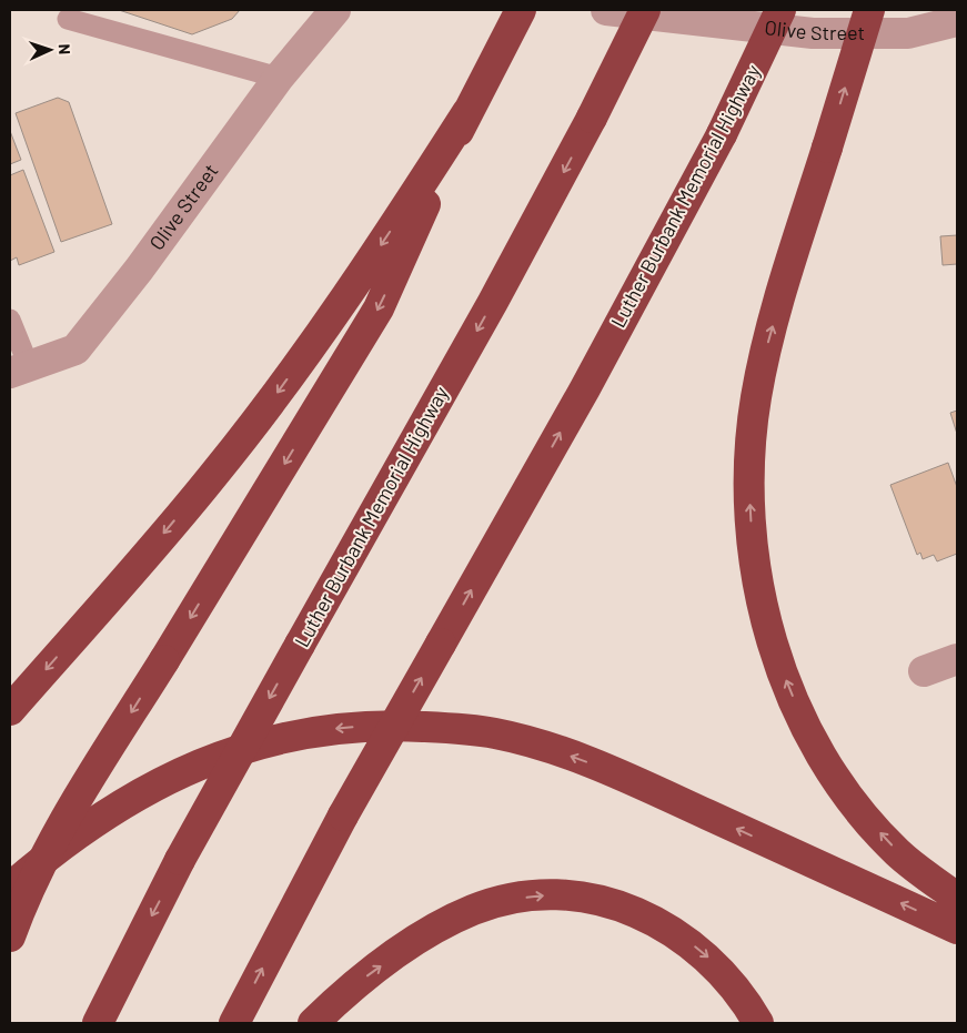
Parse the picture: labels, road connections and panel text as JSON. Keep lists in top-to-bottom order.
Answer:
{
  "streets": {
    "highway": ["Luther Burbank Memorial Highway"],
    "street": ["Olive Street"]
  },
  "north": "right"
}
